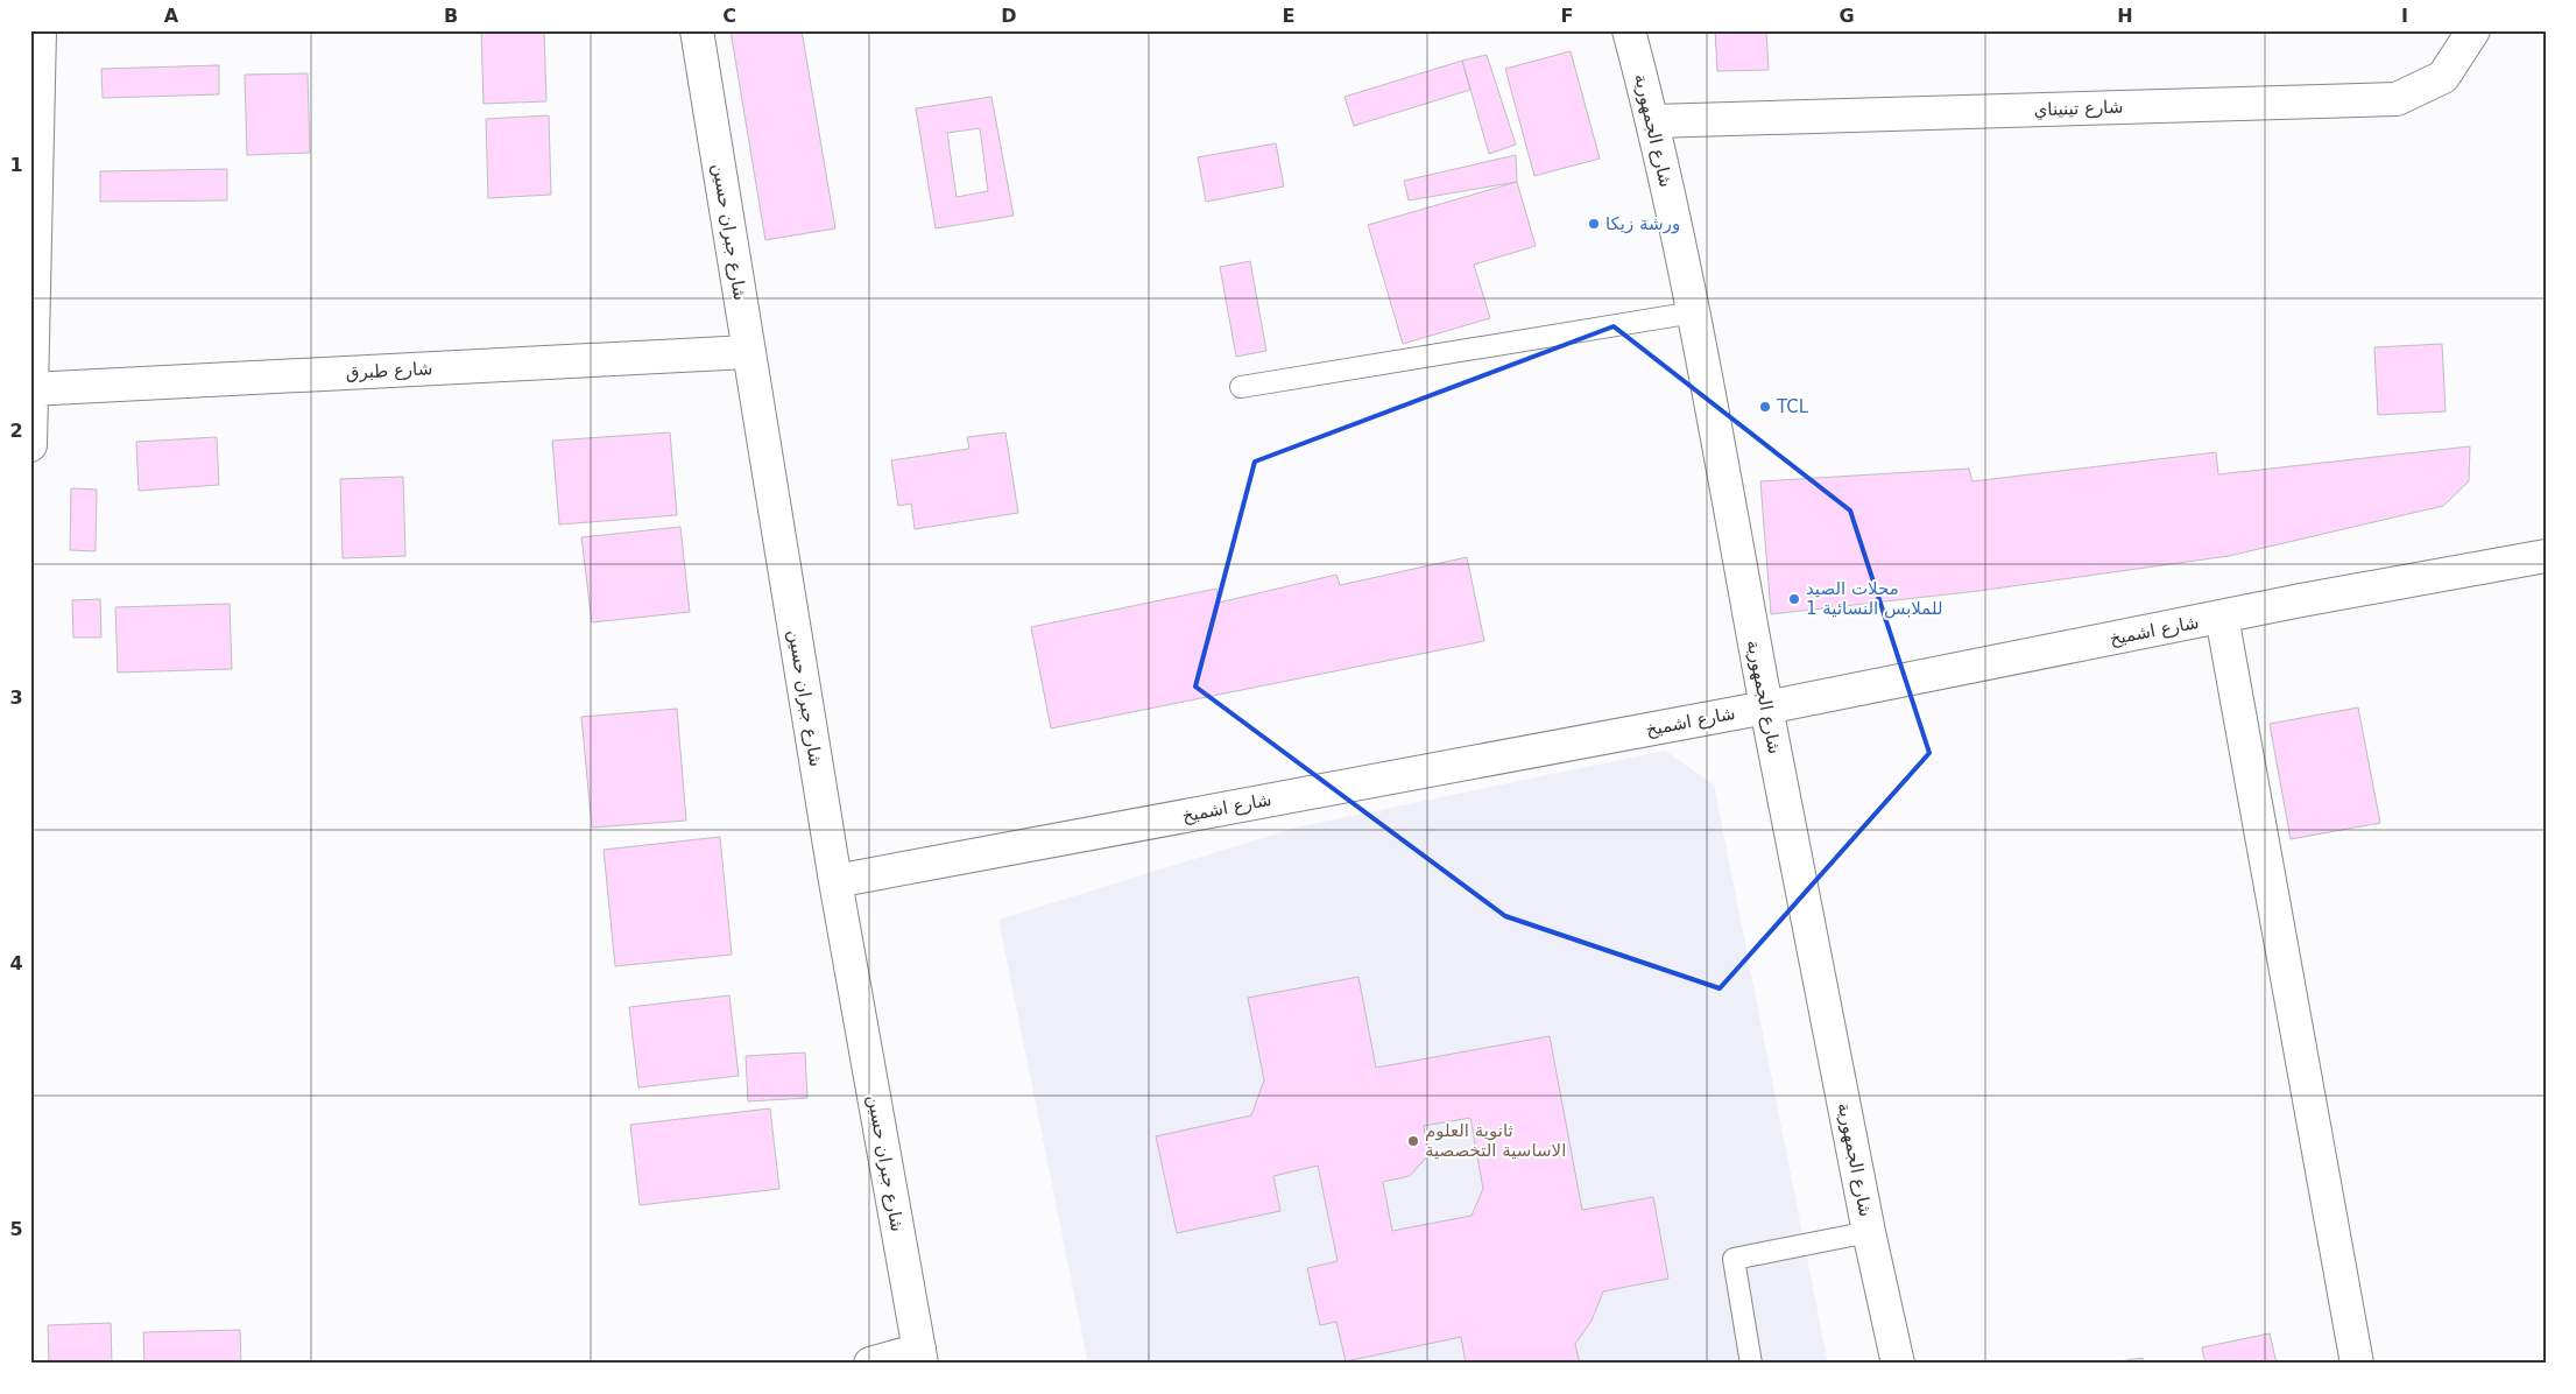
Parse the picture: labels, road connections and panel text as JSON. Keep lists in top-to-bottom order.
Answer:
{
  "streets": {
    "street": [
      "شارع تينيناي",
      "شارع الجمهورية",
      "شارع جبران حسين",
      "شارع طبرق",
      "شارع اشميخ"
    ]
  },
  "crossings": [
    ["شارع تينيناي", "شارع الجمهورية"],
    ["شارع الجمهورية", "شارع اشميخ"],
    ["شارع جبران حسين", "شارع طبرق"],
    ["شارع جبران حسين", "شارع اشميخ"]
  ],
  "places": [
    "ورشة زيكا",
    "TCL",
    "محلات الصيد للملابس النسائية 1",
    "ثانوية العلوم الاساسية التخصصية"
  ],
  "grid": {
    "columns": [
      "A",
      "B",
      "C",
      "D",
      "E",
      "F",
      "G",
      "H",
      "I"
    ],
    "rows": [
      "1",
      "2",
      "3",
      "4",
      "5"
    ]
  }
}
